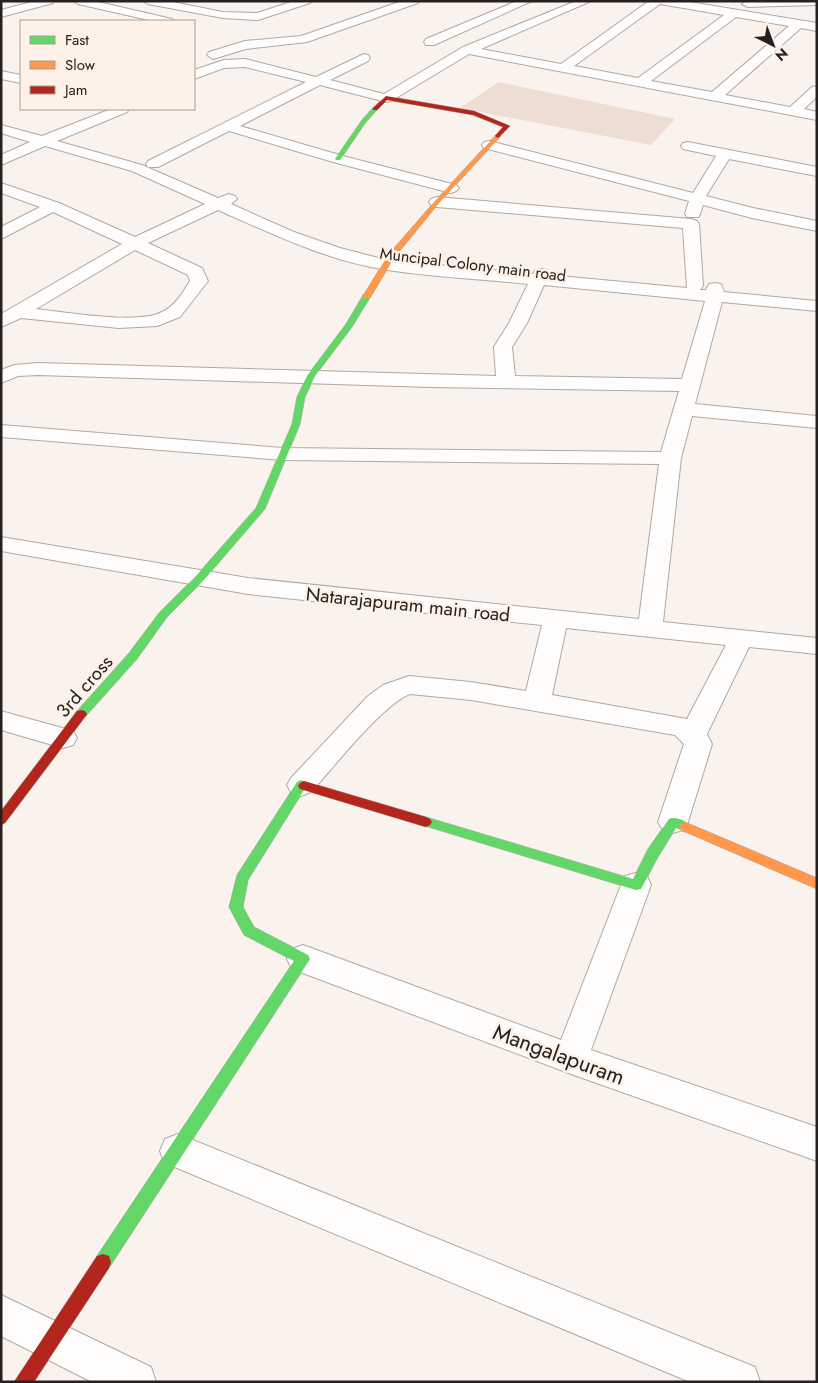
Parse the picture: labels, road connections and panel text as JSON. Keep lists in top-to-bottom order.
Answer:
{
  "streets": {
    "street": [
      "Muncipal Colony main road",
      "Natarajapuram main road",
      "3rd cross",
      "Mangalapuram"
    ]
  },
  "crossings": [
    ["Natarajapuram main road", "3rd cross"]
  ],
  "legend": ["Fast", "Slow", "Jam"],
  "north": "bottom right"
}
